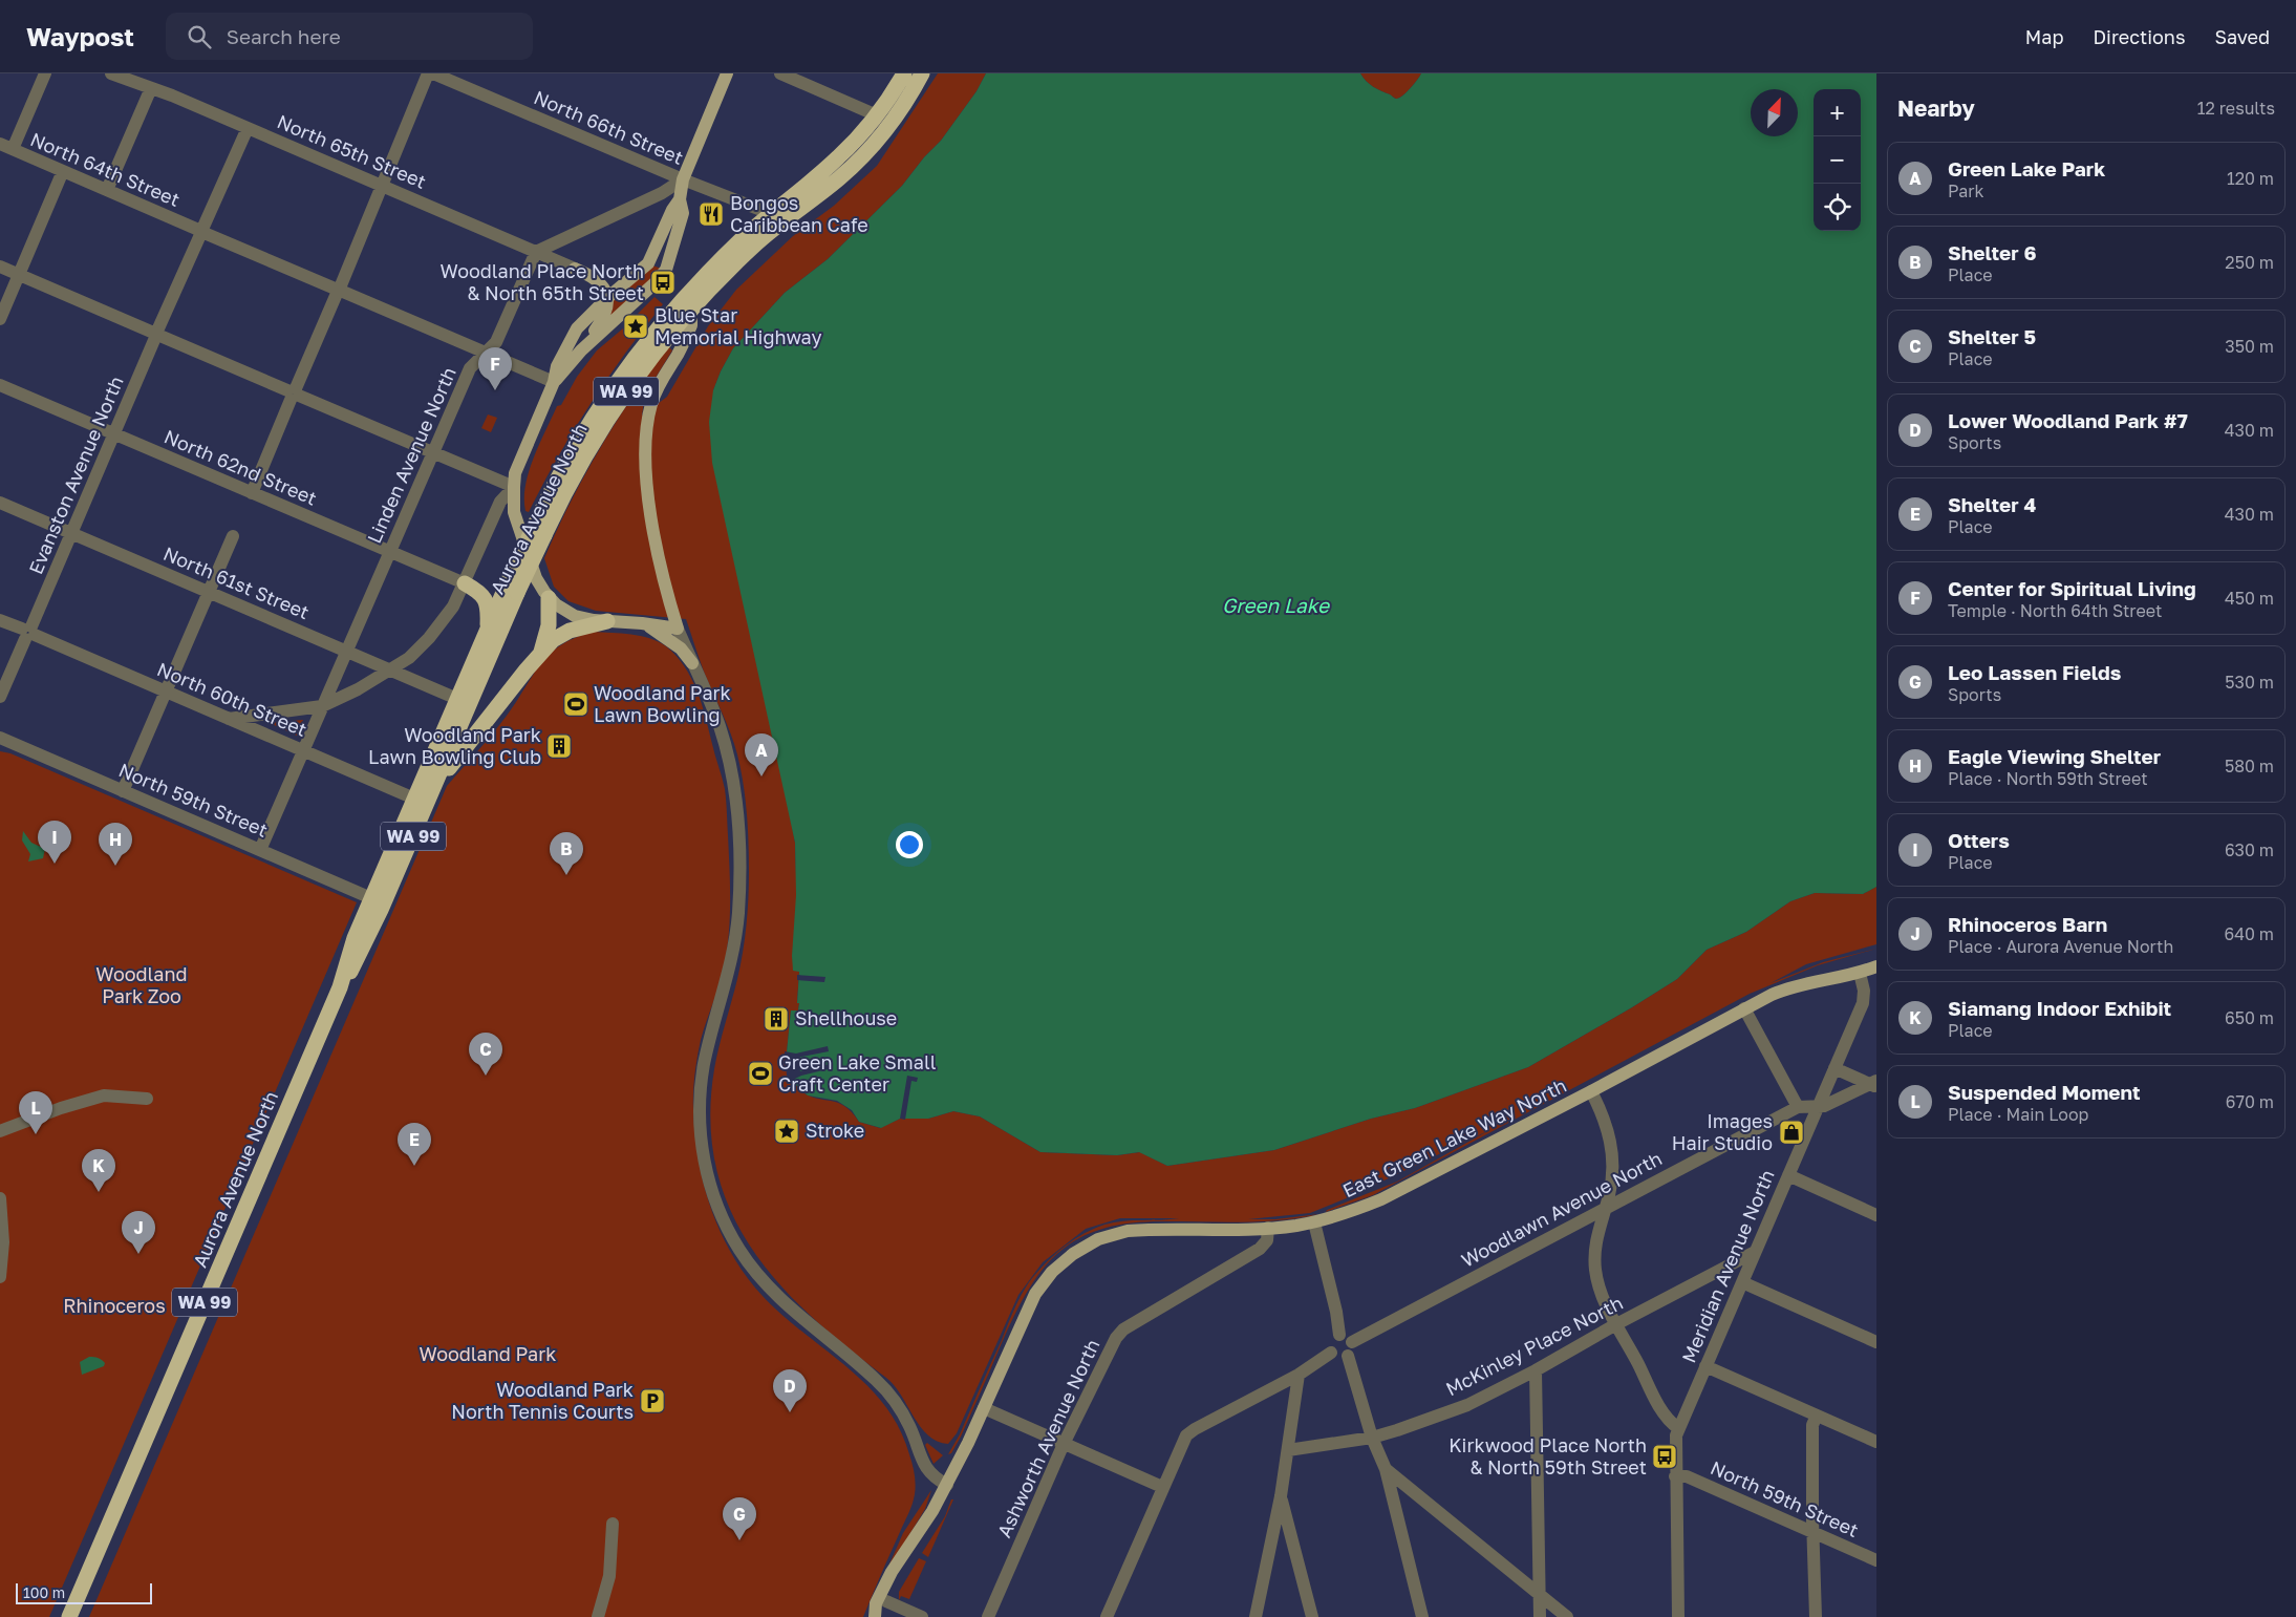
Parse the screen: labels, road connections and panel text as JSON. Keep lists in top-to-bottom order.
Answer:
{
  "streets": {
    "highway": ["WA 99", "Aurora Avenue North"],
    "main road": ["East Green Lake Way North"],
    "street": [
      "North 66th Street",
      "North 65th Street",
      "North 64th Street",
      "Linden Avenue North",
      "North 62nd Street",
      "Evanston Avenue North",
      "North 61st Street",
      "North 60th Street",
      "North 59th Street",
      "Woodlawn Avenue North",
      "Meridian Avenue North",
      "McKinley Place North",
      "Ashworth Avenue North"
    ]
  },
  "crossings": [
    ["North 66th Street", "Aurora Avenue North"],
    ["North 65th Street", "Linden Avenue North"],
    ["North 65th Street", "Evanston Avenue North"],
    ["North 64th Street", "Linden Avenue North"],
    ["North 64th Street", "Evanston Avenue North"],
    ["Linden Avenue North", "North 62nd Street"],
    ["Linden Avenue North", "North 61st Street"],
    ["Linden Avenue North", "North 60th Street"],
    ["Linden Avenue North", "North 59th Street"],
    ["North 62nd Street", "Evanston Avenue North"],
    ["Evanston Avenue North", "North 61st Street"],
    ["Evanston Avenue North", "North 60th Street"],
    ["Aurora Avenue North", "North 61st Street"],
    ["Aurora Avenue North", "North 60th Street"],
    ["Aurora Avenue North", "North 59th Street"],
    ["North 59th Street", "Meridian Avenue North"],
    ["East Green Lake Way North", "Meridian Avenue North"],
    ["East Green Lake Way North", "Ashworth Avenue North"],
    ["Woodlawn Avenue North", "Meridian Avenue North"],
    ["Meridian Avenue North", "McKinley Place North"]
  ],
  "water": ["Green Lake"],
  "parks": ["Woodland Park Zoo", "Rhinoceros", "Woodland Park"],
  "places": {
    "restaurant": ["Bongos Caribbean Cafe"],
    "bus stop": ["Woodland Place North & North 65th Street", "Kirkwood Place North & North 59th Street"],
    "place": ["Blue Star Memorial Highway", "Stroke"],
    "sports": ["Woodland Park Lawn Bowling", "Green Lake Small Craft Center"],
    "building": ["Woodland Park Lawn Bowling Club", "Shellhouse"],
    "shop": ["Images Hair Studio"],
    "parking": ["Woodland Park North Tennis Courts"]
  },
  "scale_bar": "100 m",
  "north": "top right",
  "page": {
    "header": "Waypost",
    "search": "Search here",
    "nav": ["Map", "Directions", "Saved"],
    "heading": ["Nearby", "12 results"],
    "map_buttons": ["+", "−"],
    "list": [
      {
        "mark": "A",
        "name": "Green Lake Park",
        "note": "Park",
        "value": "120 m"
      },
      {
        "mark": "B",
        "name": "Shelter 6",
        "note": "Place",
        "value": "250 m"
      },
      {
        "mark": "C",
        "name": "Shelter 5",
        "note": "Place",
        "value": "350 m"
      },
      {
        "mark": "D",
        "name": "Lower Woodland Park #7",
        "note": "Sports",
        "value": "430 m"
      },
      {
        "mark": "E",
        "name": "Shelter 4",
        "note": "Place",
        "value": "430 m"
      },
      {
        "mark": "F",
        "name": "Center for Spiritual Living",
        "note": "Temple · North 64th Street",
        "value": "450 m"
      },
      {
        "mark": "G",
        "name": "Leo Lassen Fields",
        "note": "Sports",
        "value": "530 m"
      },
      {
        "mark": "H",
        "name": "Eagle Viewing Shelter",
        "note": "Place · North 59th Street",
        "value": "580 m"
      },
      {
        "mark": "I",
        "name": "Otters",
        "note": "Place",
        "value": "630 m"
      },
      {
        "mark": "J",
        "name": "Rhinoceros Barn",
        "note": "Place · Aurora Avenue North",
        "value": "640 m"
      },
      {
        "mark": "K",
        "name": "Siamang Indoor Exhibit",
        "note": "Place",
        "value": "650 m"
      },
      {
        "mark": "L",
        "name": "Suspended Moment",
        "note": "Place · Main Loop",
        "value": "670 m"
      }
    ],
    "pins": [
      "F",
      "A",
      "I",
      "H",
      "B",
      "C",
      "L",
      "E",
      "K",
      "J",
      "D",
      "G"
    ],
    "scale": "100 m"
  }
}
